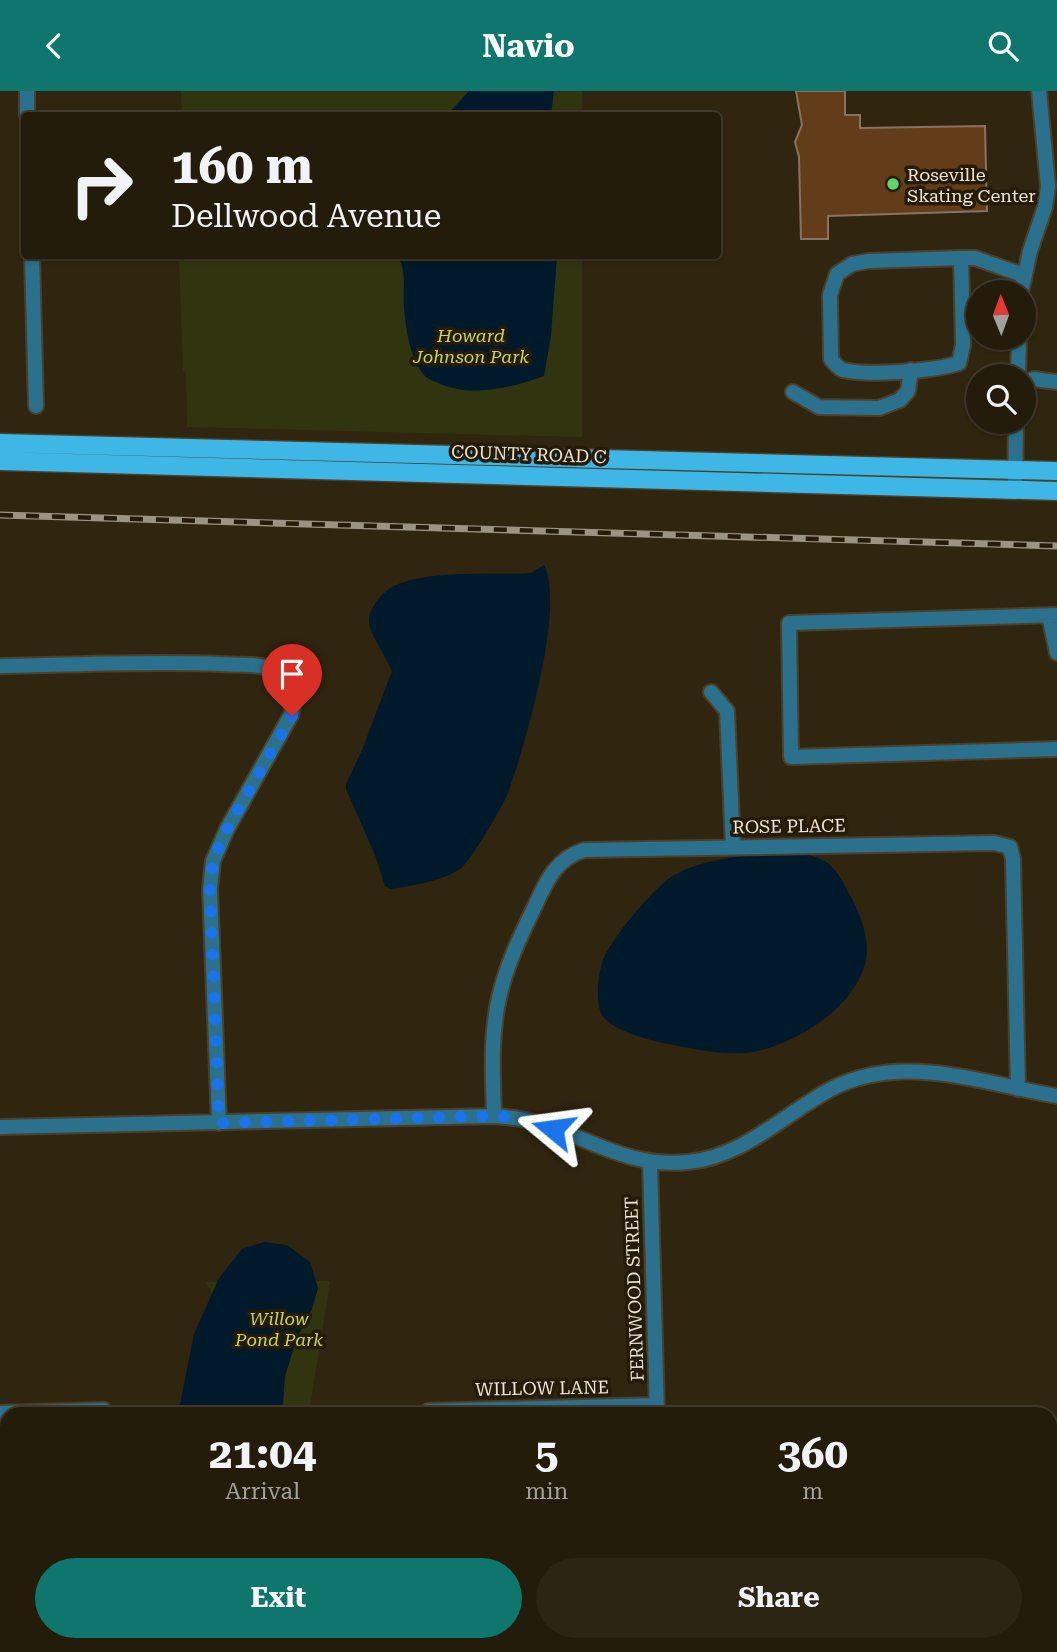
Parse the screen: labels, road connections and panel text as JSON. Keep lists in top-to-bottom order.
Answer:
{
  "streets": {
    "main road": ["COUNTY ROAD C"],
    "street": ["ROSE PLACE", "FERNWOOD STREET"]
  },
  "parks": ["Howard Johnson Park", "Willow Pond Park"],
  "places": ["Roseville Skating Center"],
  "north": "top",
  "page": {
    "header": "Navio",
    "turn": ["160 m", "Dellwood Avenue"],
    "eta": [
      "21:04",
      "Arrival",
      "5",
      "min",
      "360",
      "m"
    ],
    "buttons": ["Exit", "Share"]
  }
}
